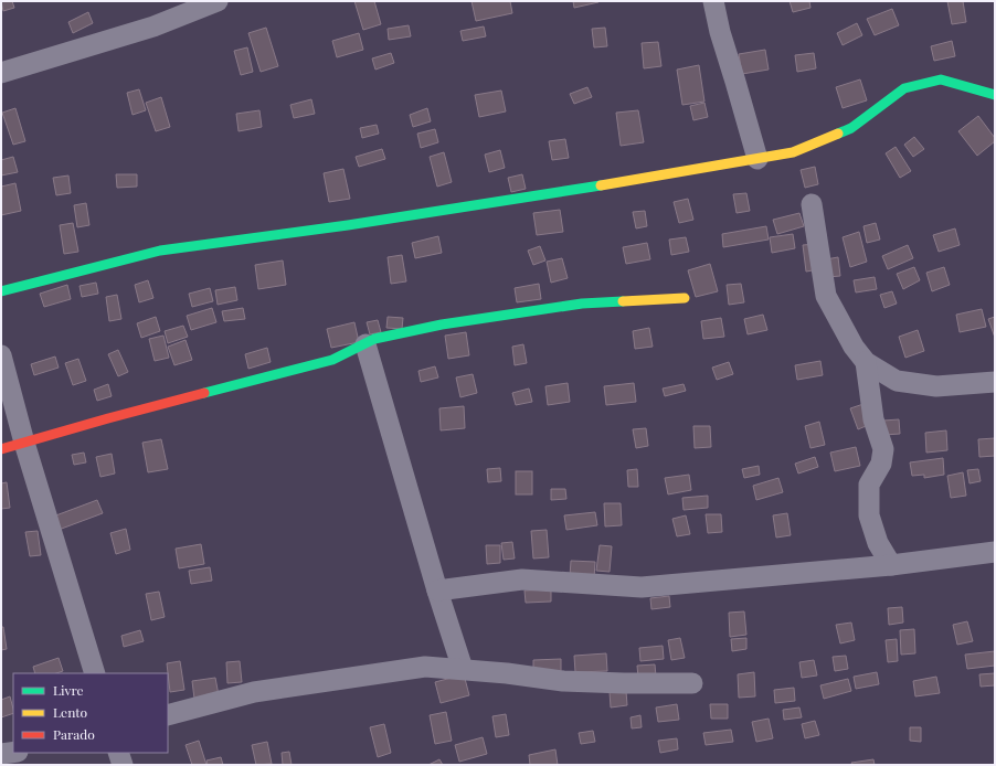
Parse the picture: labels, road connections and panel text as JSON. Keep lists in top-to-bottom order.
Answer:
{
  "legend": ["Livre", "Lento", "Parado"]
}
